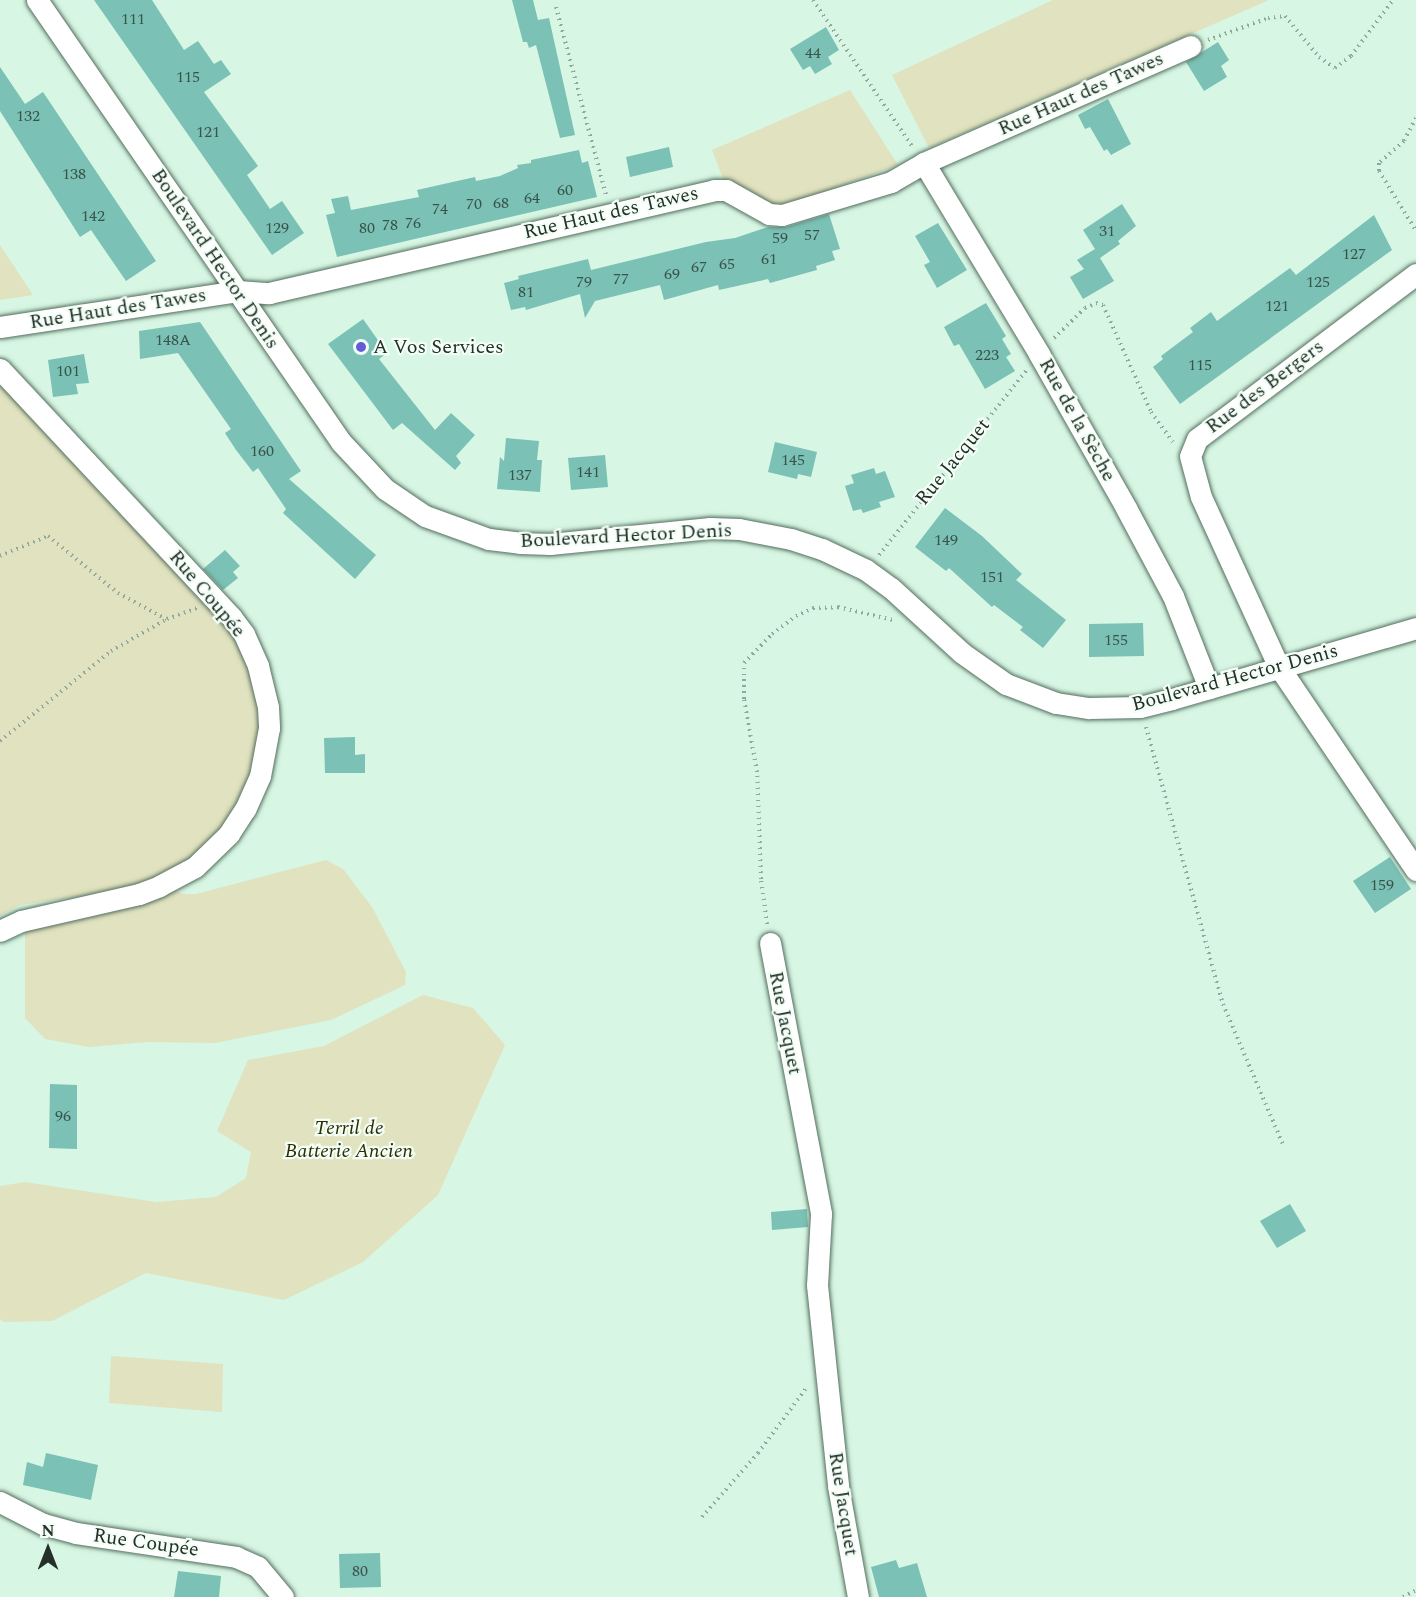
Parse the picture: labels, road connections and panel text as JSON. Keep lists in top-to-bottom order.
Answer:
{
  "streets": {
    "street": [
      "Rue Haut des Tawes",
      "Boulevard Hector Denis",
      "Rue des Bergers",
      "Rue de la Sèche",
      "Rue Jacquet",
      "Rue Coupée"
    ]
  },
  "crossings": [
    ["Rue Haut des Tawes", "Boulevard Hector Denis"],
    ["Rue Haut des Tawes", "Rue de la Sèche"],
    ["Boulevard Hector Denis", "Rue de la Sèche"],
    ["Boulevard Hector Denis", "Rue Jacquet"],
    ["Rue des Bergers", "Rue Jacquet"],
    ["Rue de la Sèche", "Rue Jacquet"]
  ],
  "parks": ["Terril de Batterie Ancien"],
  "places": ["A Vos Services"],
  "house_numbers": [
    "111",
    "44",
    "115",
    "132",
    "121",
    "138",
    "60",
    "64",
    "68",
    "70",
    "74",
    "142",
    "76",
    "78",
    "129",
    "80",
    "31",
    "57",
    "59",
    "127",
    "61",
    "65",
    "67",
    "69",
    "77",
    "79",
    "125",
    "81",
    "121",
    "148A",
    "223",
    "115",
    "101",
    "160",
    "145",
    "141",
    "137",
    "149",
    "151",
    "155",
    "159",
    "96",
    "80"
  ],
  "north": "top"
}
